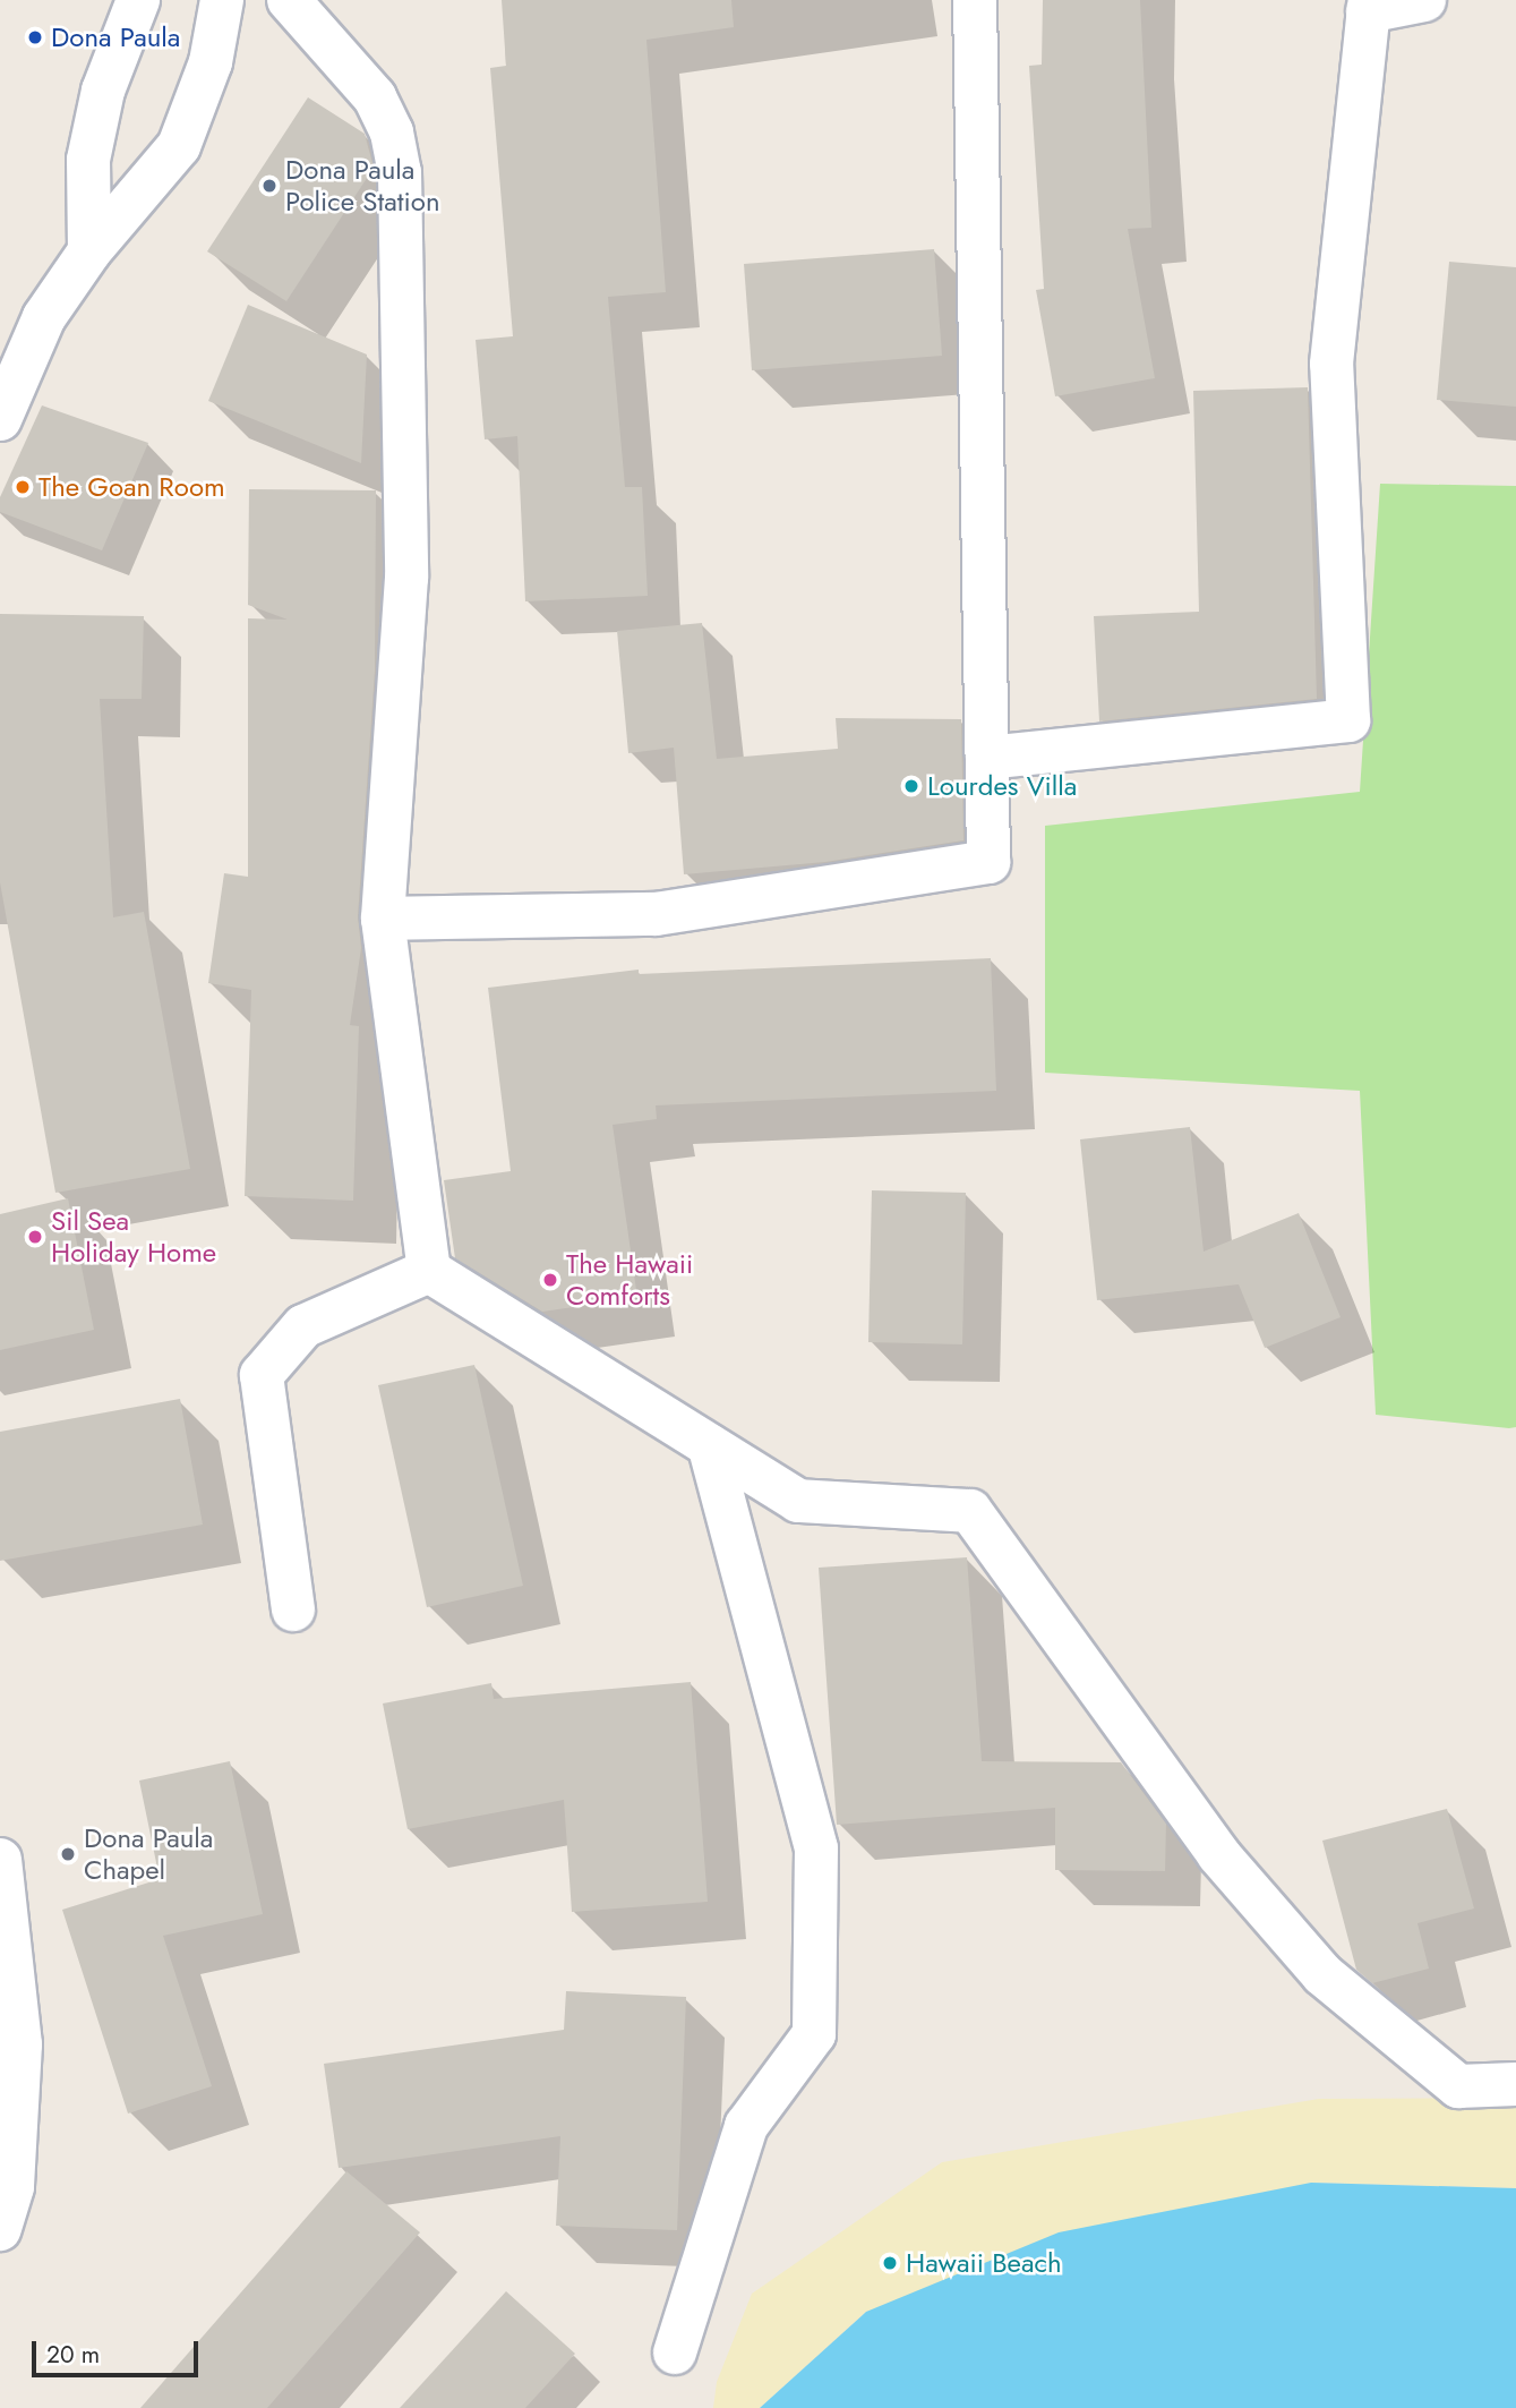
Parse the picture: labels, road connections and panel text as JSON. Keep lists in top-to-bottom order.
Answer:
{
  "places": [
    "Dona Paula",
    "Dona Paula Police Station",
    "The Goan Room",
    "Lourdes Villa",
    "Sil Sea Holiday Home",
    "The Hawaii Comforts",
    "Dona Paula Chapel",
    "Hawaii Beach"
  ],
  "scale_bar": "20 m"
}
